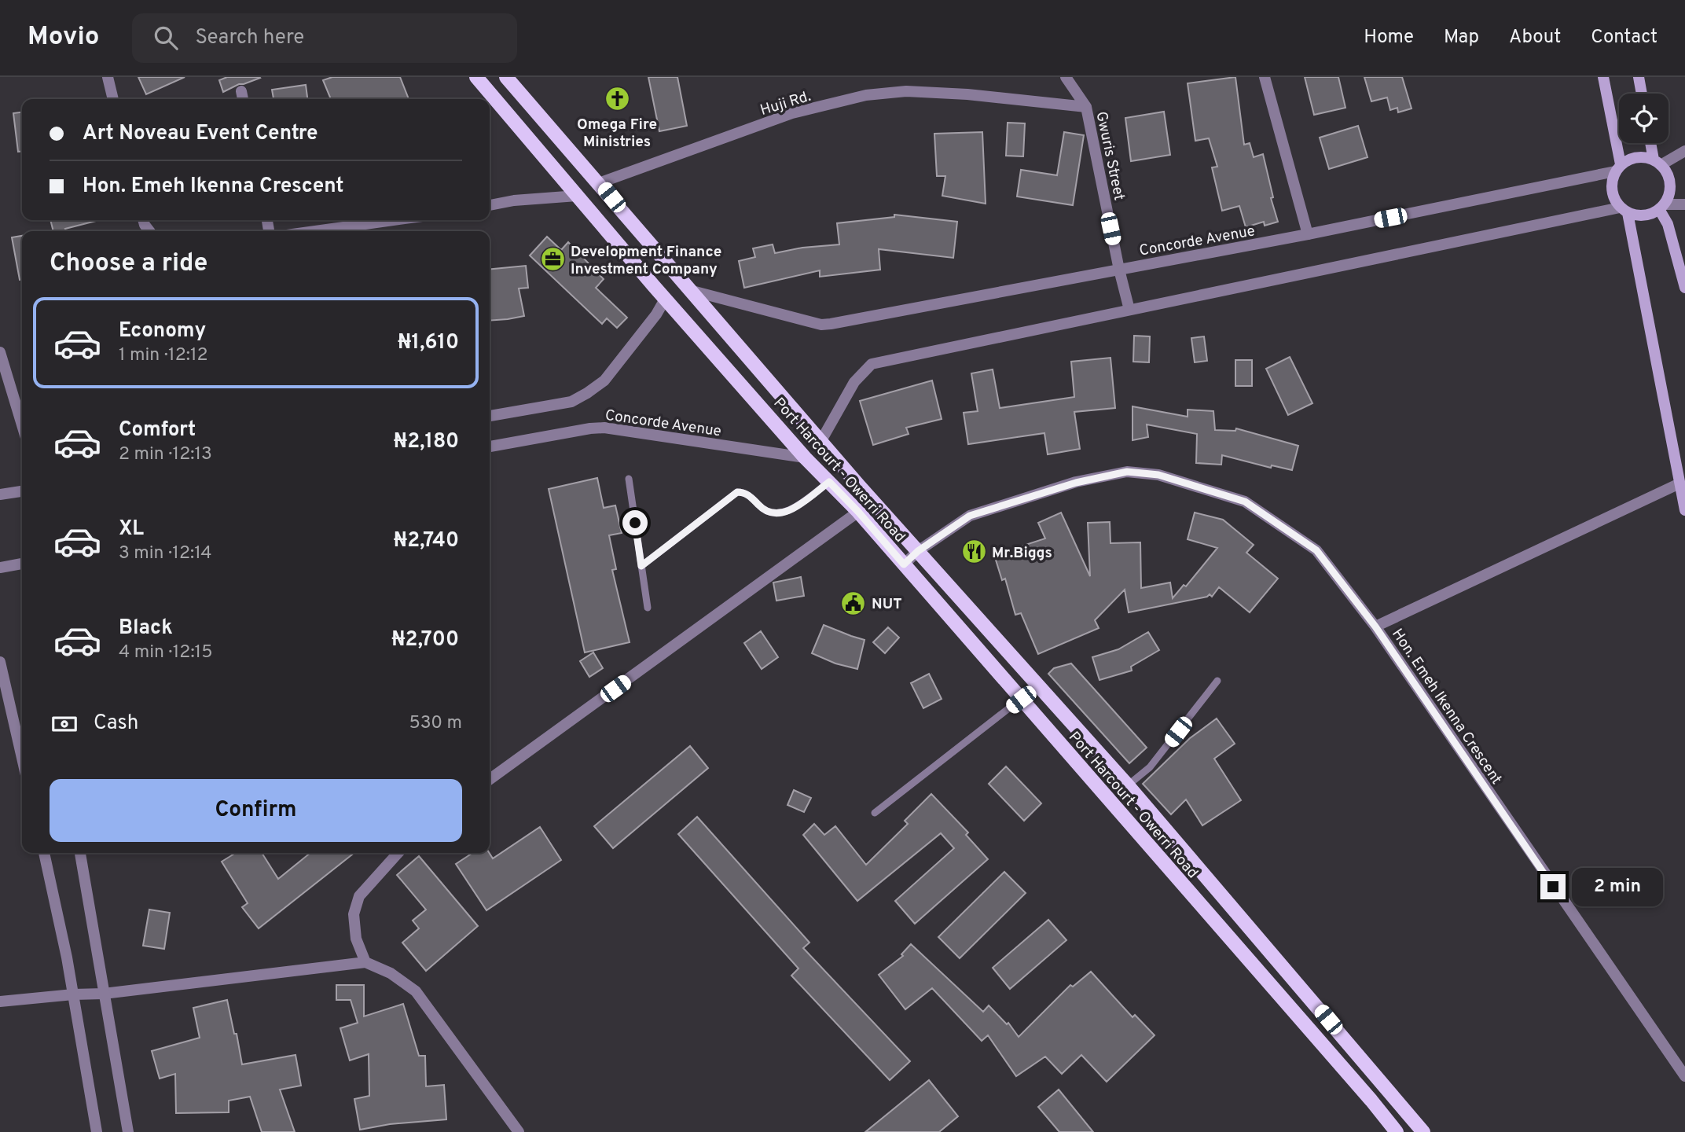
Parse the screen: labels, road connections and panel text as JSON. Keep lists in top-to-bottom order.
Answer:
{
  "streets": {
    "main road": ["Port Harcourt - Owerri Road"],
    "street": [
      "Huji Rd.",
      "Gwuris Street",
      "Concorde Avenue",
      "Hon. Emeh Ikenna Crescent"
    ]
  },
  "crossings": [
    ["Huji Rd.", "Gwuris Street"],
    ["Huji Rd.", "Port Harcourt - Owerri Road"],
    ["Gwuris Street", "Concorde Avenue"],
    ["Concorde Avenue", "Port Harcourt - Owerri Road"],
    ["Port Harcourt - Owerri Road", "Hon. Emeh Ikenna Crescent"]
  ],
  "places": {
    "church": ["Omega Fire Ministries"],
    "office": ["Development Finance Investment Company"],
    "restaurant": ["Mr.Biggs"],
    "public building": ["NUT"]
  },
  "page": {
    "header": "Movio",
    "search": "Search here",
    "nav": [
      "Home",
      "Map",
      "About",
      "Contact"
    ],
    "banner": ["Art Noveau Event Centre", "Hon. Emeh Ikenna Crescent"],
    "heading": "Choose a ride",
    "list": [
      {
        "name": "Economy",
        "note": "1 min · 12:12",
        "value": "₦1,610"
      },
      {
        "name": "Comfort",
        "note": "2 min · 12:13",
        "value": "₦2,180"
      },
      {
        "name": "XL",
        "note": "3 min · 12:14",
        "value": "₦2,740"
      },
      {
        "name": "Black",
        "note": "4 min · 12:15",
        "value": "₦2,700"
      }
    ],
    "pay": ["Cash", "530 m"],
    "buttons": "Confirm",
    "bubble": "2 min"
  }
}
